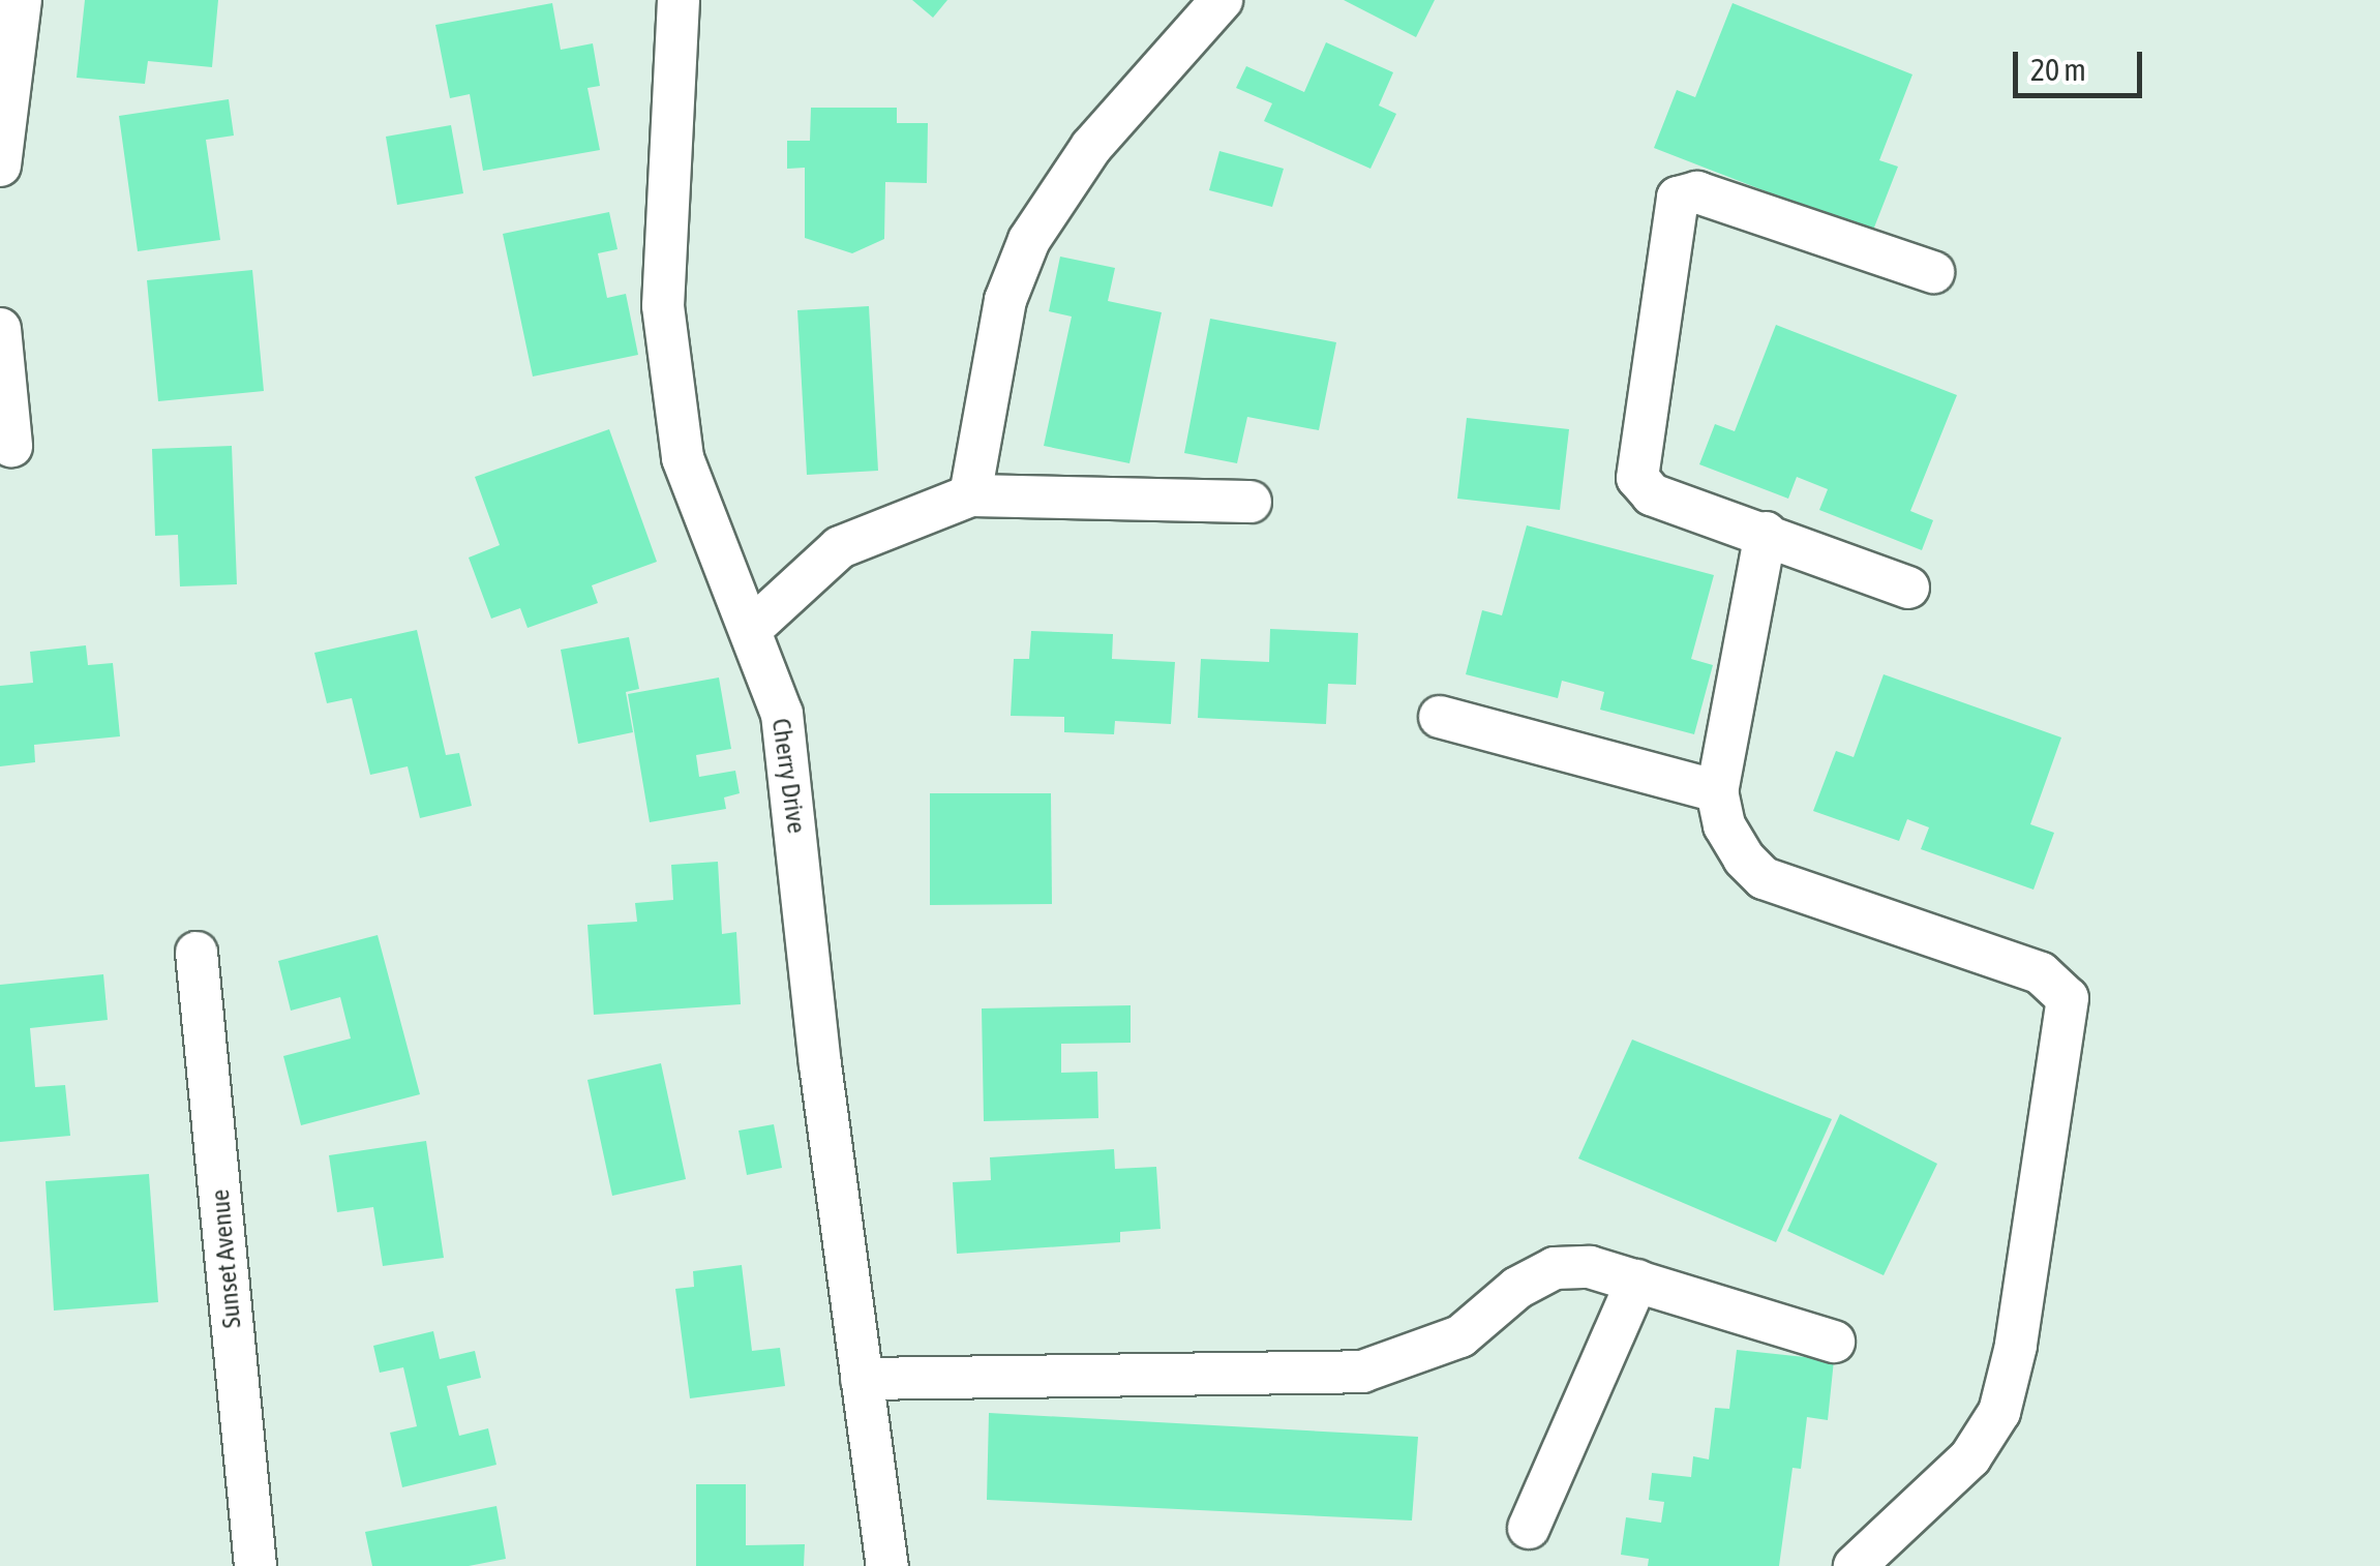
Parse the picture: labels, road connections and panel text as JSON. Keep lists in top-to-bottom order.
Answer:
{
  "streets": {
    "street": ["Cherry Drive", "Sunset Avenue"]
  },
  "scale_bar": "20 m"
}
